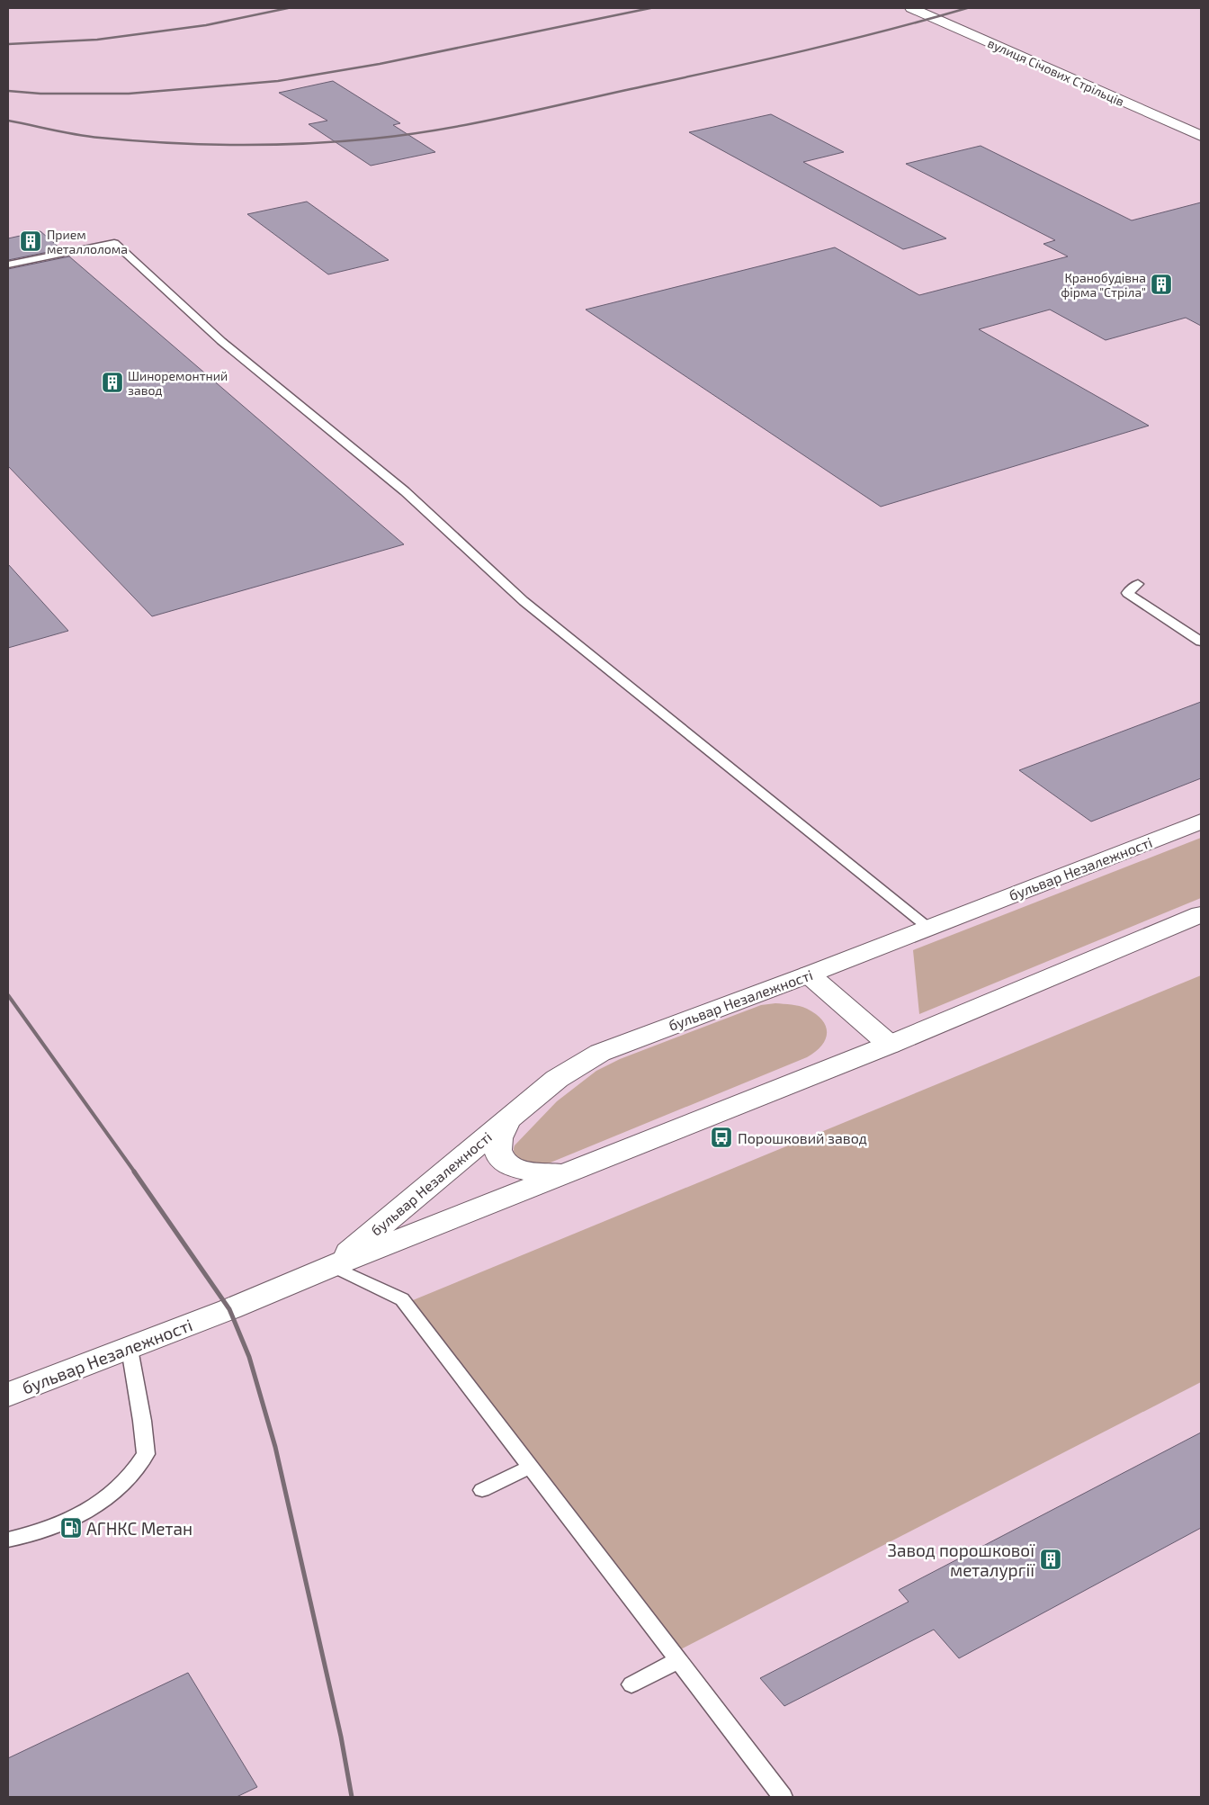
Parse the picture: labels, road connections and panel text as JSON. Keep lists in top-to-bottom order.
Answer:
{
  "streets": {
    "street": ["вулиця Січових Стрільців", "бульвар Незалежності"]
  },
  "places": {
    "building": [
      "Прием металлолома",
      "Кранобудівна фірма \"Стріла\"",
      "Шиноремонтний завод",
      "Завод порошкової металургії"
    ],
    "bus stop": ["Порошковий завод"],
    "fuel station": ["АГНКС Метан"]
  }
}
